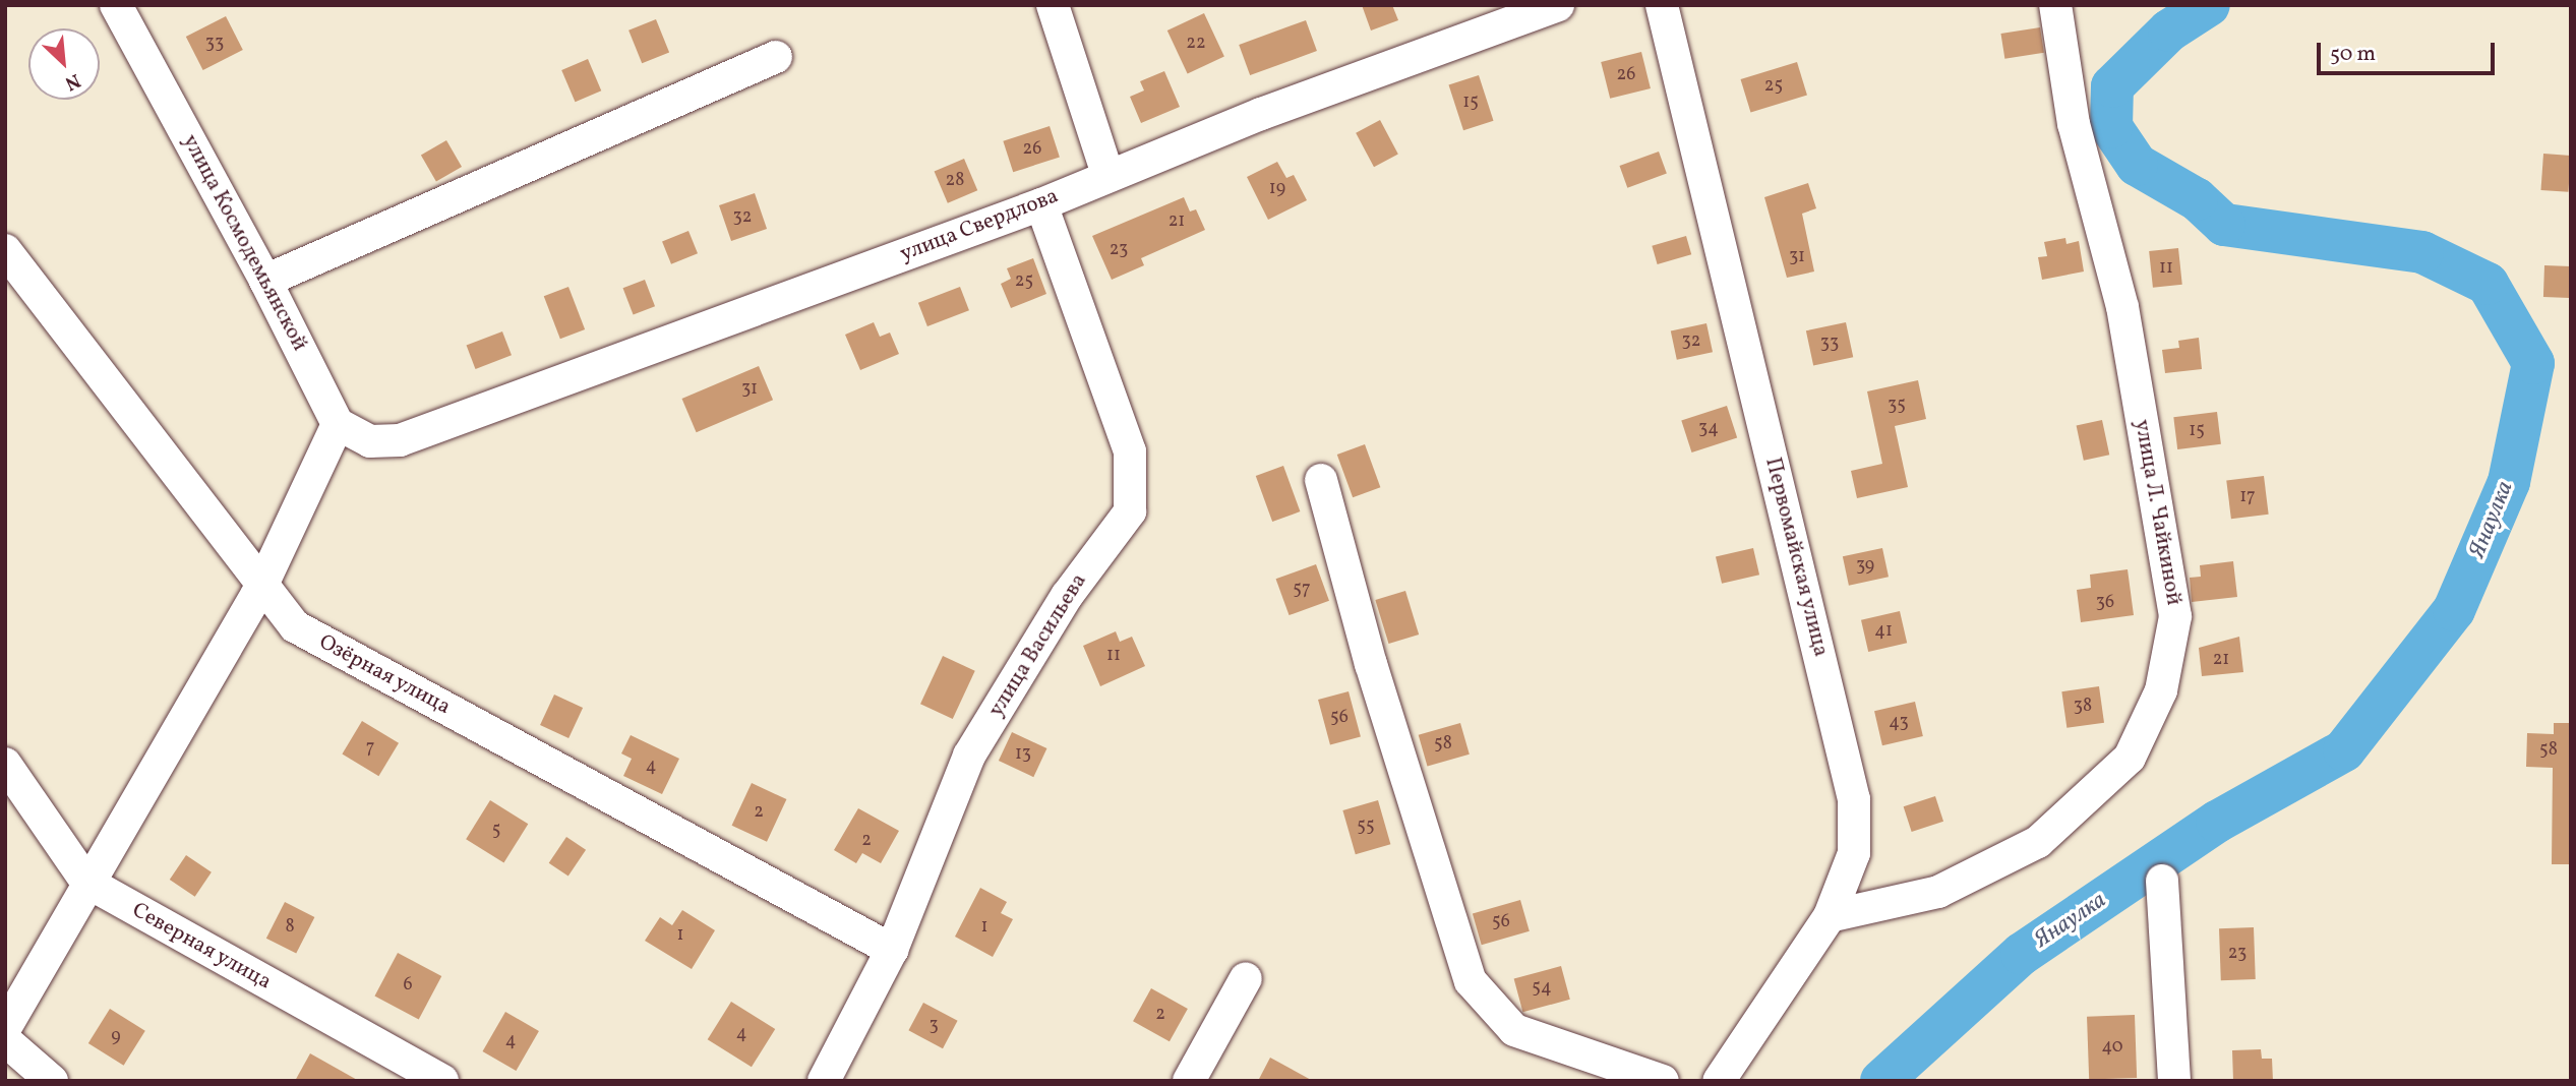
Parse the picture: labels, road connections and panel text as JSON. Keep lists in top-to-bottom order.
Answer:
{
  "streets": {
    "street": [
      "улица Свердлова",
      "улица Космодемьянской",
      "улица Л. Чайкиной",
      "Первомайская улица",
      "улица Васильева",
      "Озёрная улица",
      "Северная улица"
    ]
  },
  "crossings": [
    ["улица Свердлова", "улица Космодемьянской"],
    ["улица Свердлова", "улица Васильева"],
    ["улица Л. Чайкиной", "Первомайская улица"],
    ["улица Васильева", "Озёрная улица"]
  ],
  "water": ["Янаулка"],
  "house_numbers": [
    "33",
    "22",
    "26",
    "25",
    "15",
    "26",
    "28",
    "19",
    "32",
    "21",
    "23",
    "31",
    "11",
    "25",
    "32",
    "33",
    "31",
    "35",
    "34",
    "15",
    "17",
    "39",
    "57",
    "36",
    "41",
    "11",
    "21",
    "38",
    "56",
    "43",
    "58",
    "7",
    "58",
    "13",
    "4",
    "2",
    "55",
    "5",
    "2",
    "56",
    "8",
    "1",
    "1",
    "23",
    "6",
    "54",
    "2",
    "3",
    "4",
    "9",
    "4",
    "40"
  ],
  "scale_bar": "50 m",
  "north": "bottom right"
}
